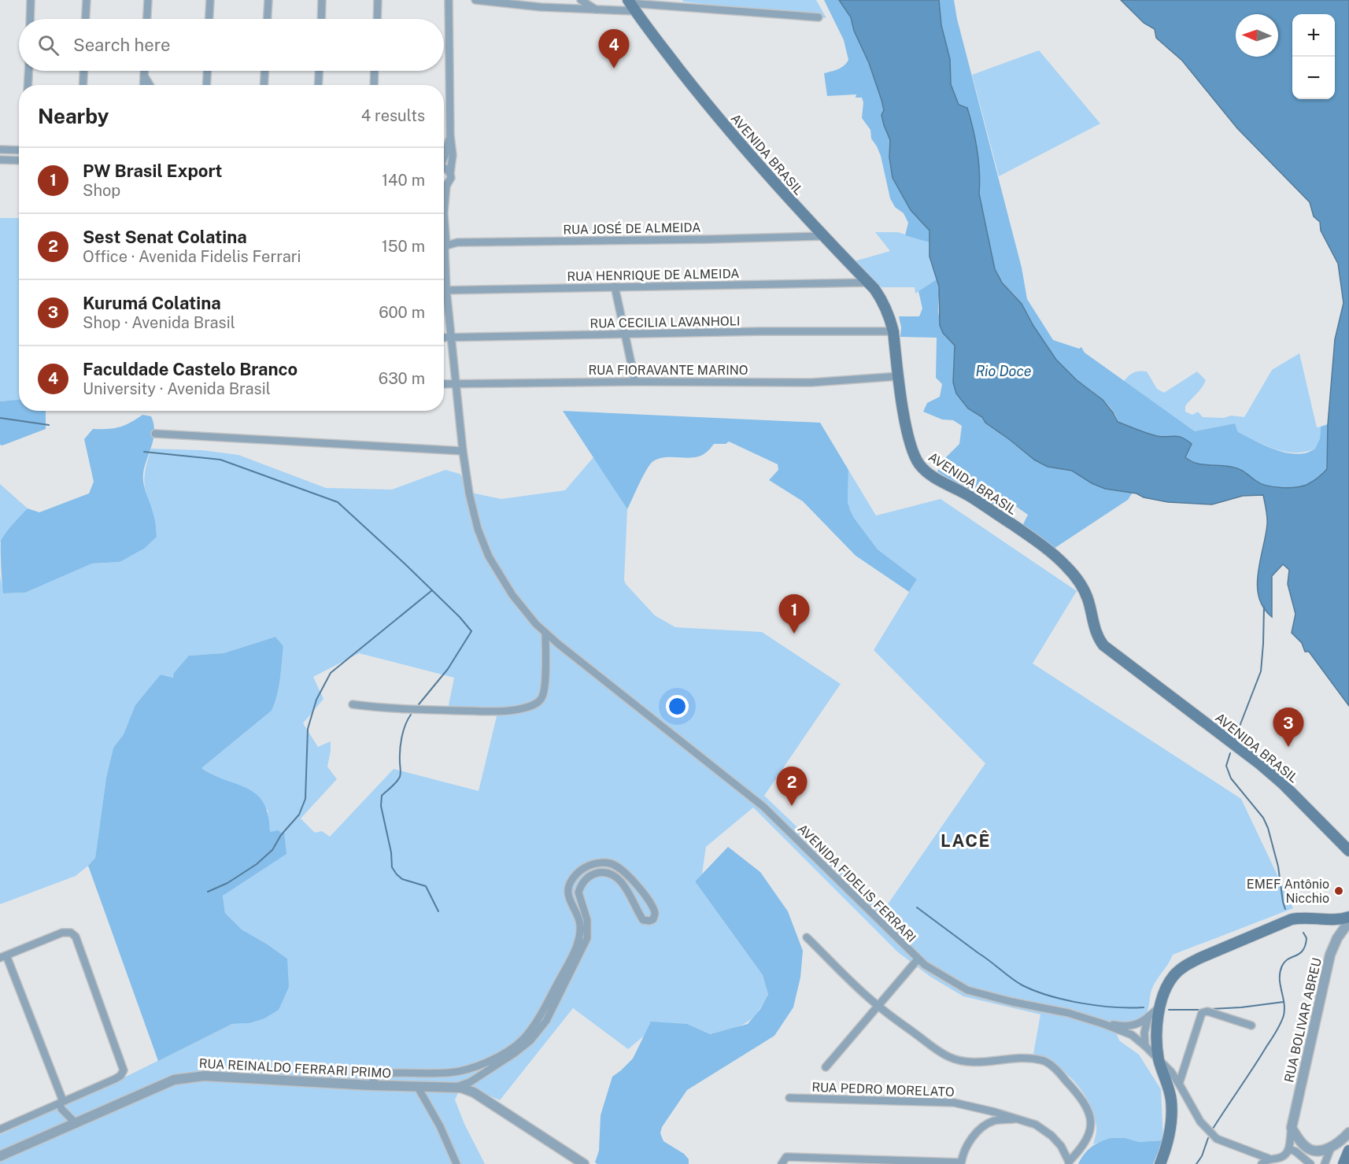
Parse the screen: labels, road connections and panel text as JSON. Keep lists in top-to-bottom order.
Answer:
{
  "streets": {
    "main road": ["AVENIDA BRASIL"],
    "street": [
      "RUA JOSÉ DE ALMEIDA",
      "RUA HENRIQUE DE ALMEIDA",
      "RUA CECILIA LAVANHOLI",
      "RUA FIORAVANTE MARINO",
      "AVENIDA FIDELIS FERRARI",
      "RUA BOLIVAR ABREU",
      "RUA REINALDO FERRARI PRIMO",
      "RUA PEDRO MORELATO"
    ]
  },
  "crossings": [
    ["AVENIDA BRASIL", "RUA JOSÉ DE ALMEIDA"],
    ["AVENIDA BRASIL", "RUA HENRIQUE DE ALMEIDA"],
    ["AVENIDA BRASIL", "RUA CECILIA LAVANHOLI"],
    ["AVENIDA BRASIL", "RUA FIORAVANTE MARINO"],
    ["RUA JOSÉ DE ALMEIDA", "AVENIDA FIDELIS FERRARI"],
    ["RUA HENRIQUE DE ALMEIDA", "AVENIDA FIDELIS FERRARI"],
    ["RUA CECILIA LAVANHOLI", "AVENIDA FIDELIS FERRARI"],
    ["RUA FIORAVANTE MARINO", "AVENIDA FIDELIS FERRARI"]
  ],
  "districts": ["LACÊ"],
  "water": ["Rio Doce"],
  "places": ["EMEF Antônio Nicchio"],
  "north": "left",
  "page": {
    "map_buttons": ["+", "−"],
    "search": "Search here",
    "pins": [
      "4",
      "1",
      "3",
      "2"
    ],
    "heading": ["Nearby", "4 results"],
    "list": [
      {
        "mark": "1",
        "name": "PW Brasil Export",
        "note": "Shop",
        "value": "140 m"
      },
      {
        "mark": "2",
        "name": "Sest Senat Colatina",
        "note": "Office · Avenida Fidelis Ferrari",
        "value": "150 m"
      },
      {
        "mark": "3",
        "name": "Kurumá Colatina",
        "note": "Shop · Avenida Brasil",
        "value": "600 m"
      },
      {
        "mark": "4",
        "name": "Faculdade Castelo Branco",
        "note": "University · Avenida Brasil",
        "value": "630 m"
      }
    ]
  }
}
